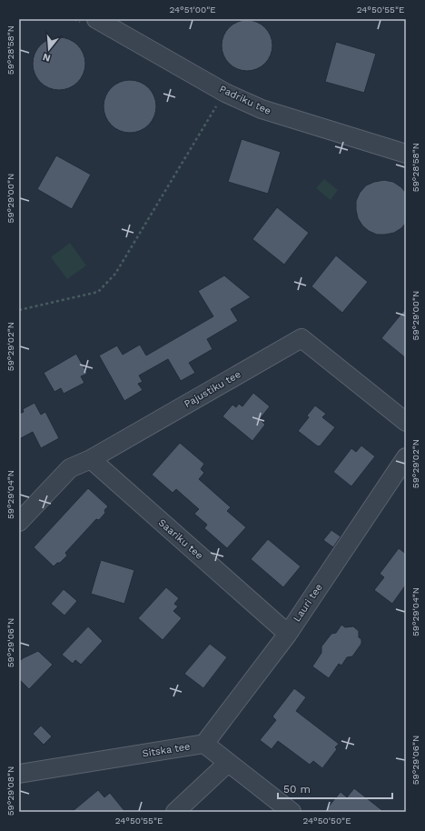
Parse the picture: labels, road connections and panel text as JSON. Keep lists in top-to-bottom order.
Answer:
{
  "streets": {
    "street": [
      "Padriku tee",
      "Pajustiku tee",
      "Saariku tee",
      "Lauri tee",
      "Sitska tee"
    ]
  },
  "crossings": [
    ["Pajustiku tee", "Saariku tee"],
    ["Saariku tee", "Lauri tee"],
    ["Lauri tee", "Sitska tee"]
  ],
  "scale_bar": "50 m",
  "north": "bottom",
  "coordinates": [
    "24°51'00\"E",
    "24°50'55\"E",
    "59°28'58\"N",
    "59°29'00\"N",
    "59°29'02\"N",
    "59°29'04\"N",
    "59°29'06\"N",
    "59°29'08\"N",
    "24°50'50\"E"
  ]
}
